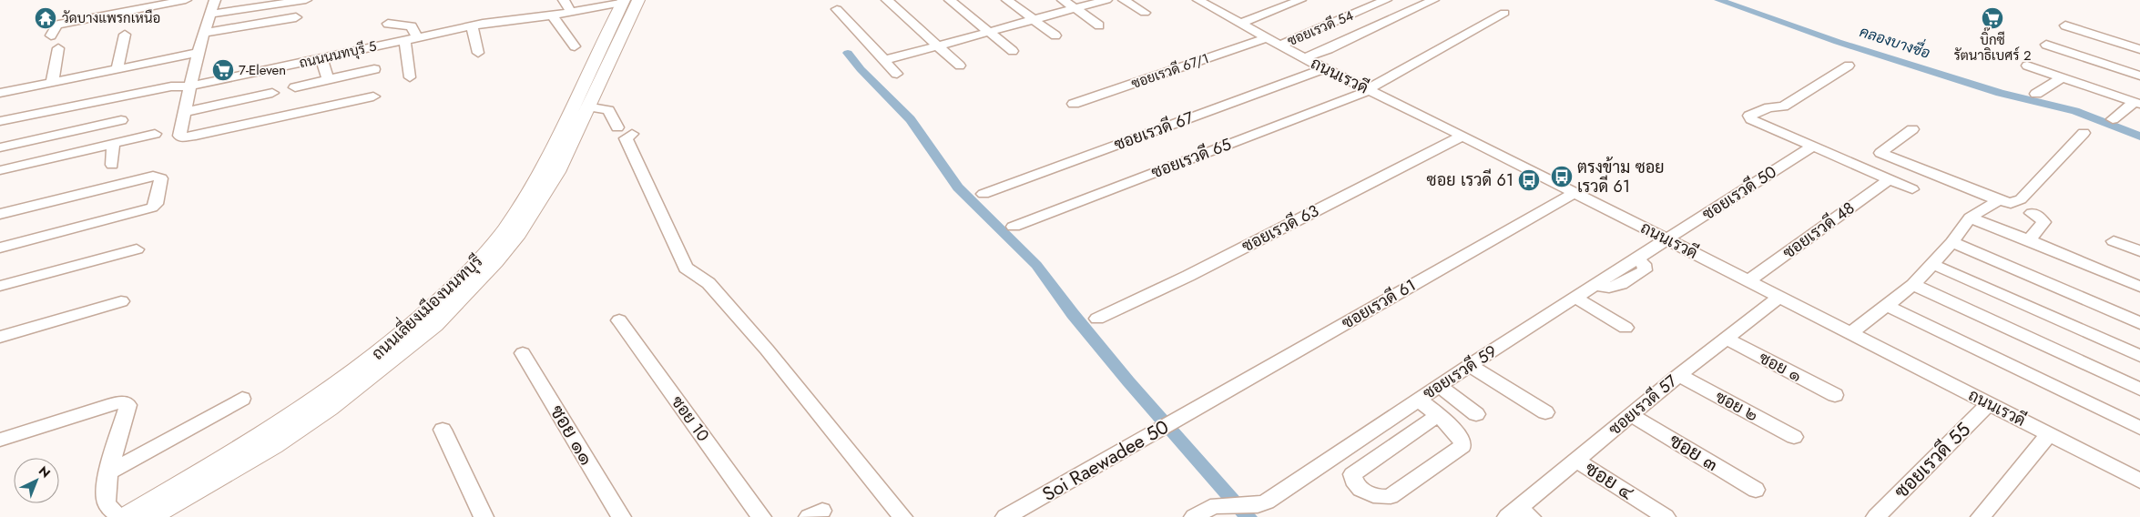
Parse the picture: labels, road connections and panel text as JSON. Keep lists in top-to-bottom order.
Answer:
{
  "streets": {
    "main road": ["ถนนเลี่ยงเมืองนนทบุรี"],
    "street": [
      "ซอยเรวดี 54",
      "ถนนนนทบุรี 5",
      "ซอยเรวดี 67/1",
      "ถนนเรวดี",
      "ซอยเรวดี 67",
      "ซอยเรวดี 65",
      "ซอยเรวดี 50",
      "ซอยเรวดี 63",
      "ซอยเรวดี 48",
      "ซอยเรวดี 61",
      "ซอย ๑",
      "ซอยเรวดี 59",
      "ซอยเรวดี 57",
      "ซอย ๒",
      "ซอย 10",
      "ซอย ๑๑",
      "ซอย ๓",
      "Soi Raewadee 50",
      "ซอยเรวดี 55",
      "ซอย ๔"
    ]
  },
  "crossings": [
    ["ซอยเรวดี 54", "ถนนเรวดี"],
    ["ถนนนนทบุรี 5", "ถนนเลี่ยงเมืองนนทบุรี"],
    ["ซอยเรวดี 67/1", "ถนนเรวดี"],
    ["ถนนเรวดี", "ซอยเรวดี 67"],
    ["ถนนเรวดี", "ซอยเรวดี 65"],
    ["ถนนเรวดี", "ซอยเรวดี 50"],
    ["ถนนเรวดี", "ซอยเรวดี 63"],
    ["ถนนเรวดี", "ซอยเรวดี 48"],
    ["ถนนเรวดี", "ซอยเรวดี 61"],
    ["ถนนเรวดี", "ซอยเรวดี 59"],
    ["ถนนเรวดี", "ซอยเรวดี 57"],
    ["ถนนเรวดี", "ซอยเรวดี 55"],
    ["ซอยเรวดี 50", "ซอยเรวดี 59"],
    ["ซอยเรวดี 61", "Soi Raewadee 50"],
    ["ซอย ๑", "ซอยเรวดี 57"],
    ["ซอยเรวดี 57", "ซอย ๒"],
    ["ซอยเรวดี 57", "ซอย ๓"],
    ["ซอยเรวดี 57", "ซอย ๔"]
  ],
  "water": ["คลองบางซื่อ"],
  "places": {
    "temple": ["วัดบางแพรกเหนือ"],
    "supermarket": ["บิ๊กซี รัตนาธิเบศร์ 2", "7-Eleven"],
    "bus stop": ["ตรงข้าม ซอย เรวดี 61", "ซอย เรวดี 61"]
  },
  "north": "top right"
}
